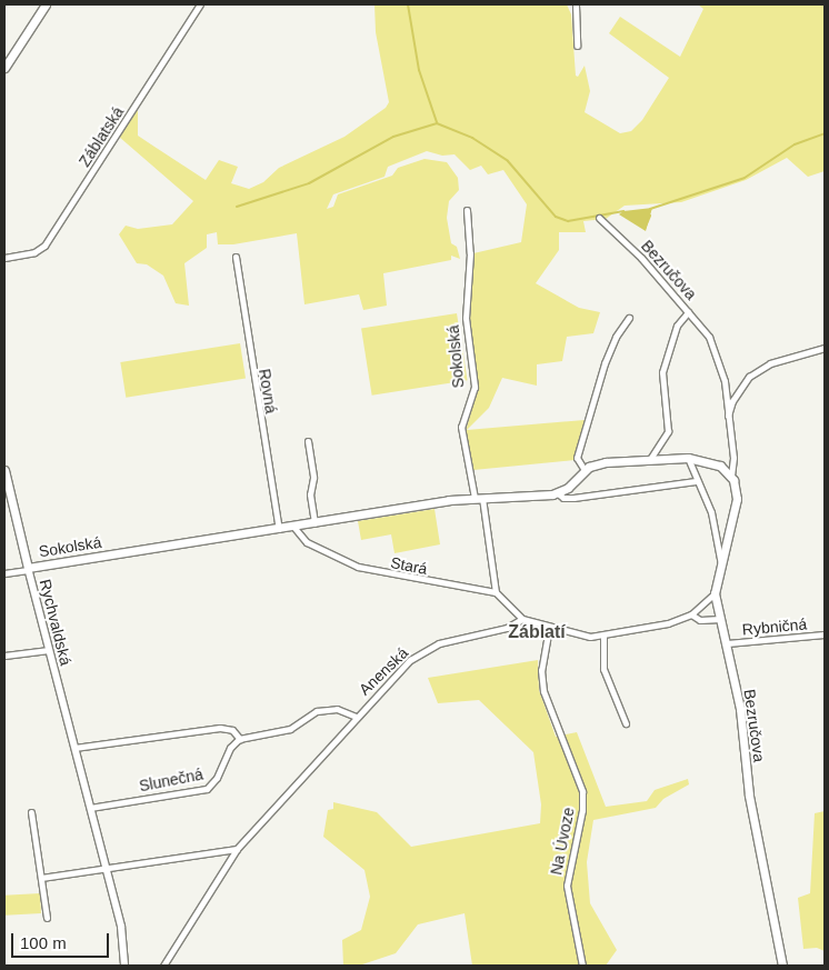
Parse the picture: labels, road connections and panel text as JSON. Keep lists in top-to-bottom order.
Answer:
{
  "streets": {
    "main road": ["Bezručova", "Sokolská", "Rychvaldská"],
    "street": [
      "Záblatská",
      "Rovná",
      "Stará",
      "Rybničná",
      "Anenská",
      "Slunečná",
      "Na Úvoze"
    ]
  },
  "crossings": [
    ["Bezručova", "Rybničná"],
    ["Sokolská", "Rovná"],
    ["Sokolská", "Stará"],
    ["Sokolská", "Rychvaldská"],
    ["Rychvaldská", "Slunečná"]
  ],
  "districts": ["Záblatí"],
  "scale_bar": "100 m"
}
